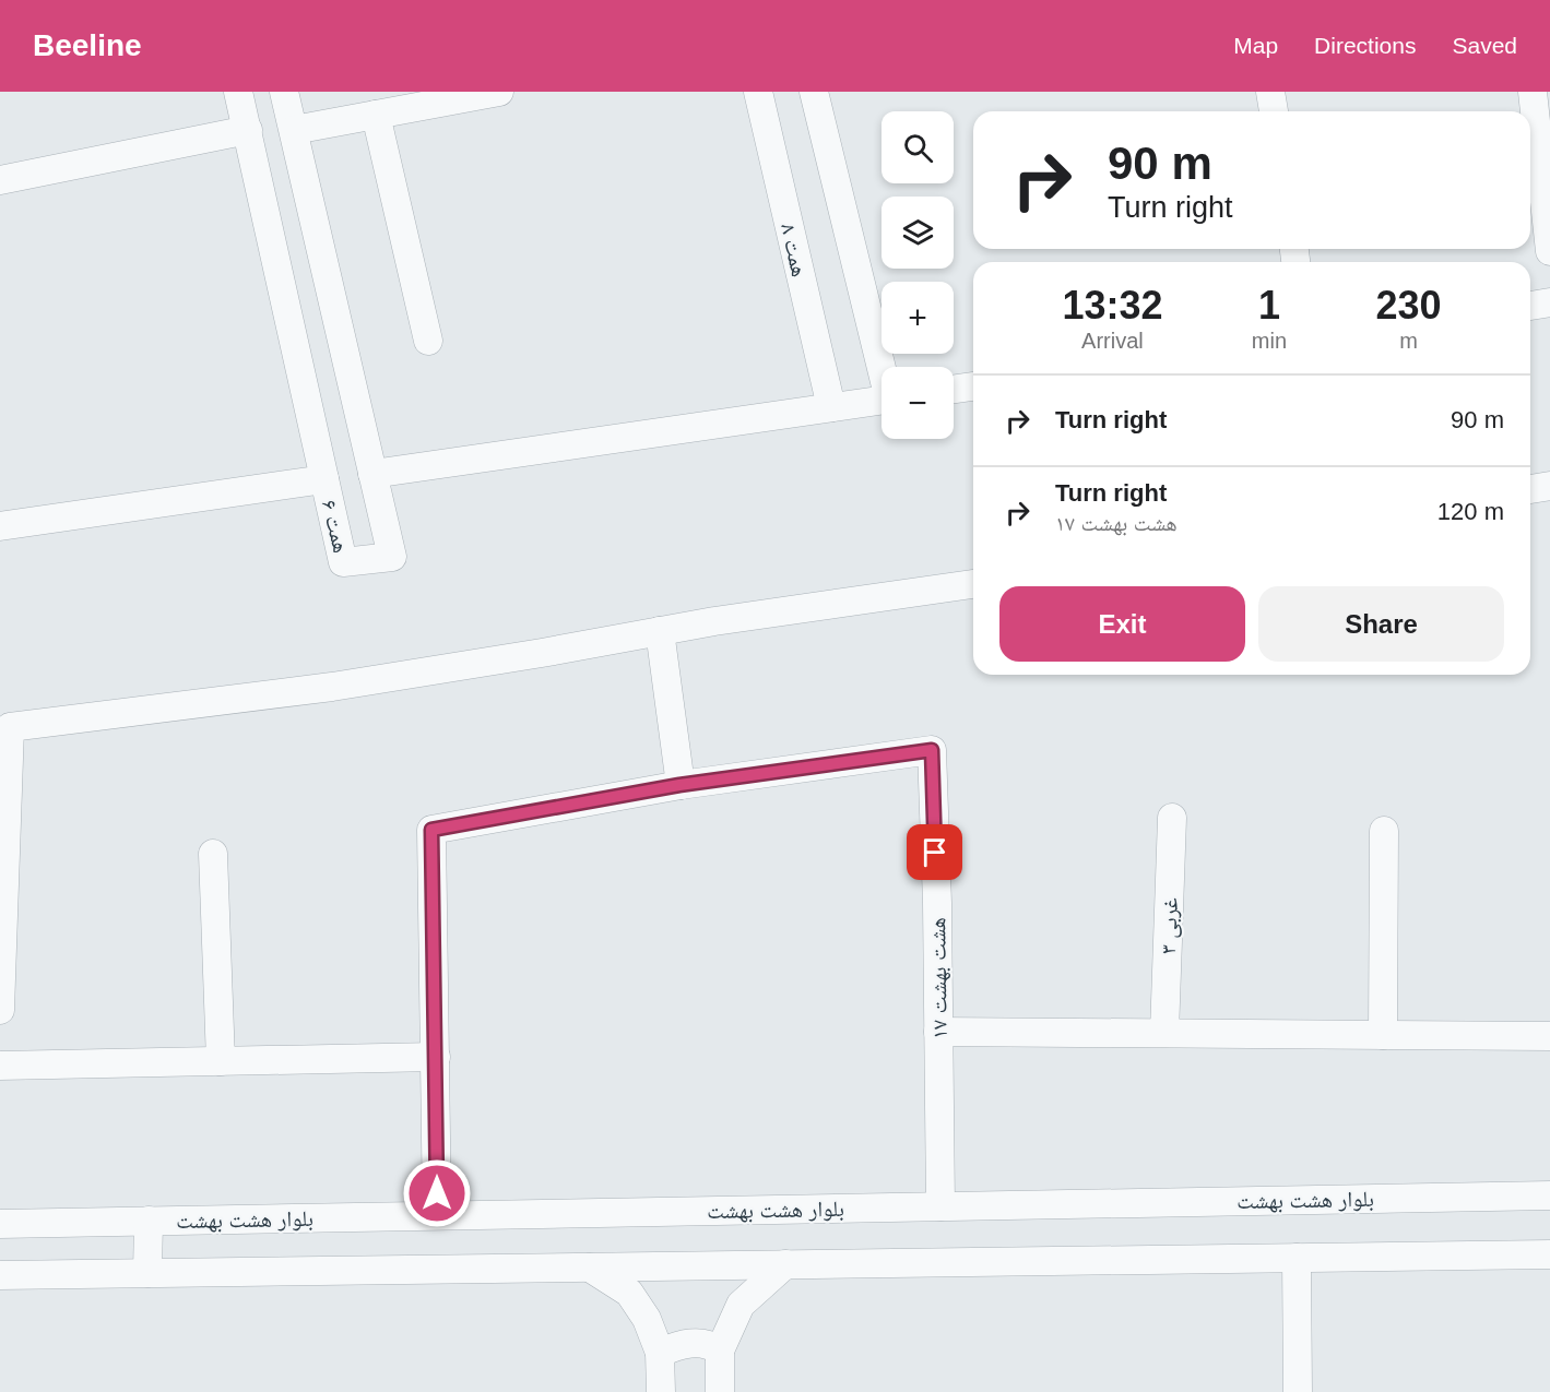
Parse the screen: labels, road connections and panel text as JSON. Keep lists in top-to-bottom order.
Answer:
{
  "streets": {
    "street": [
      "همت ۸",
      "همت ۶",
      "غربی ۳",
      "هشت بهشت ۱۷",
      "بلوار هشت بهشت"
    ]
  },
  "crossings": [
    ["هشت بهشت ۱۷", "بلوار هشت بهشت"]
  ],
  "page": {
    "header": "Beeline",
    "nav": ["Map", "Directions", "Saved"],
    "map_buttons": ["+", "−"],
    "turn": ["90 m", "Turn right"],
    "eta": [
      "13:32",
      "Arrival",
      "1",
      "min",
      "230",
      "m"
    ],
    "list": [
      {
        "name": "Turn right",
        "value": "90 m"
      },
      {
        "name": "Turn right",
        "note": "هشت بهشت ۱۷",
        "value": "120 m"
      }
    ],
    "buttons": ["Exit", "Share"]
  }
}
